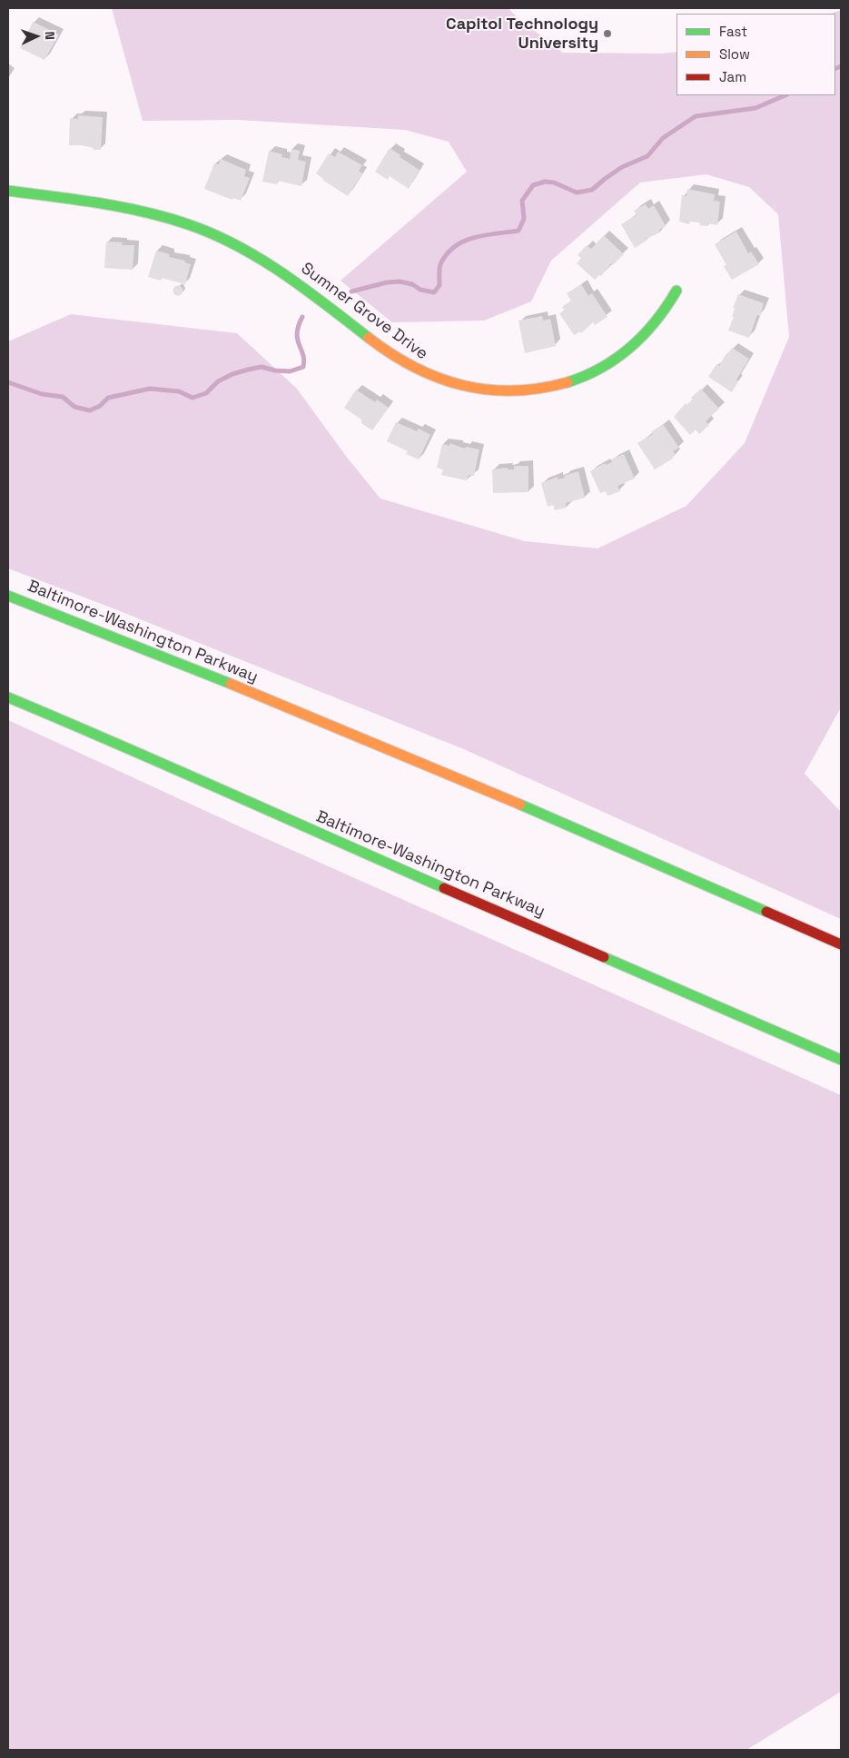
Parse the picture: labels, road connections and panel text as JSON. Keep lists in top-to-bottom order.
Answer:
{
  "streets": {
    "main road": ["Sumner Grove Drive", "Baltimore-Washington Parkway"]
  },
  "places": ["Capitol Technology University"],
  "legend": ["Fast", "Slow", "Jam"],
  "north": "right"
}
